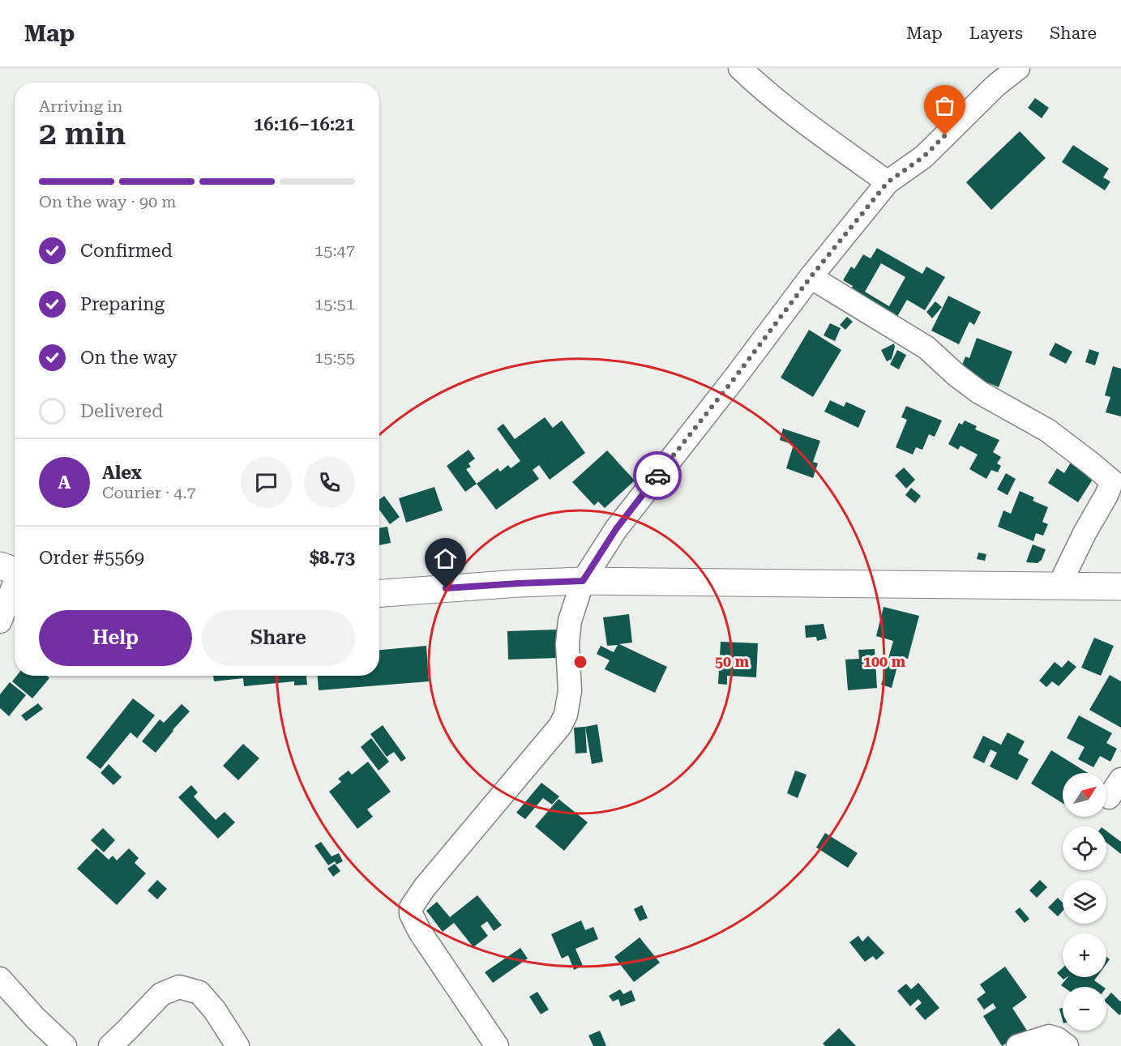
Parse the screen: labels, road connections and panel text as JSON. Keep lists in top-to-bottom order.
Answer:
{
  "north": "top right",
  "page": {
    "header": "Map",
    "nav": ["Map", "Layers", "Share"],
    "heading": ["2 min", "Arriving in", "16:16–16:21"],
    "panel": [
      "Alex",
      "Courier · 4.7",
      "Order #5569",
      "$8.73"
    ],
    "bar": "On the way · 90 m",
    "list": [
      ["Confirmed", "15:47"],
      ["Preparing", "15:51"],
      ["On the way", "15:55"],
      "Delivered"
    ],
    "round": "A",
    "buttons": ["Help", "Share"],
    "map_buttons": ["+", "−"]
  },
  "rings": ["50 m", "100 m"]
}
